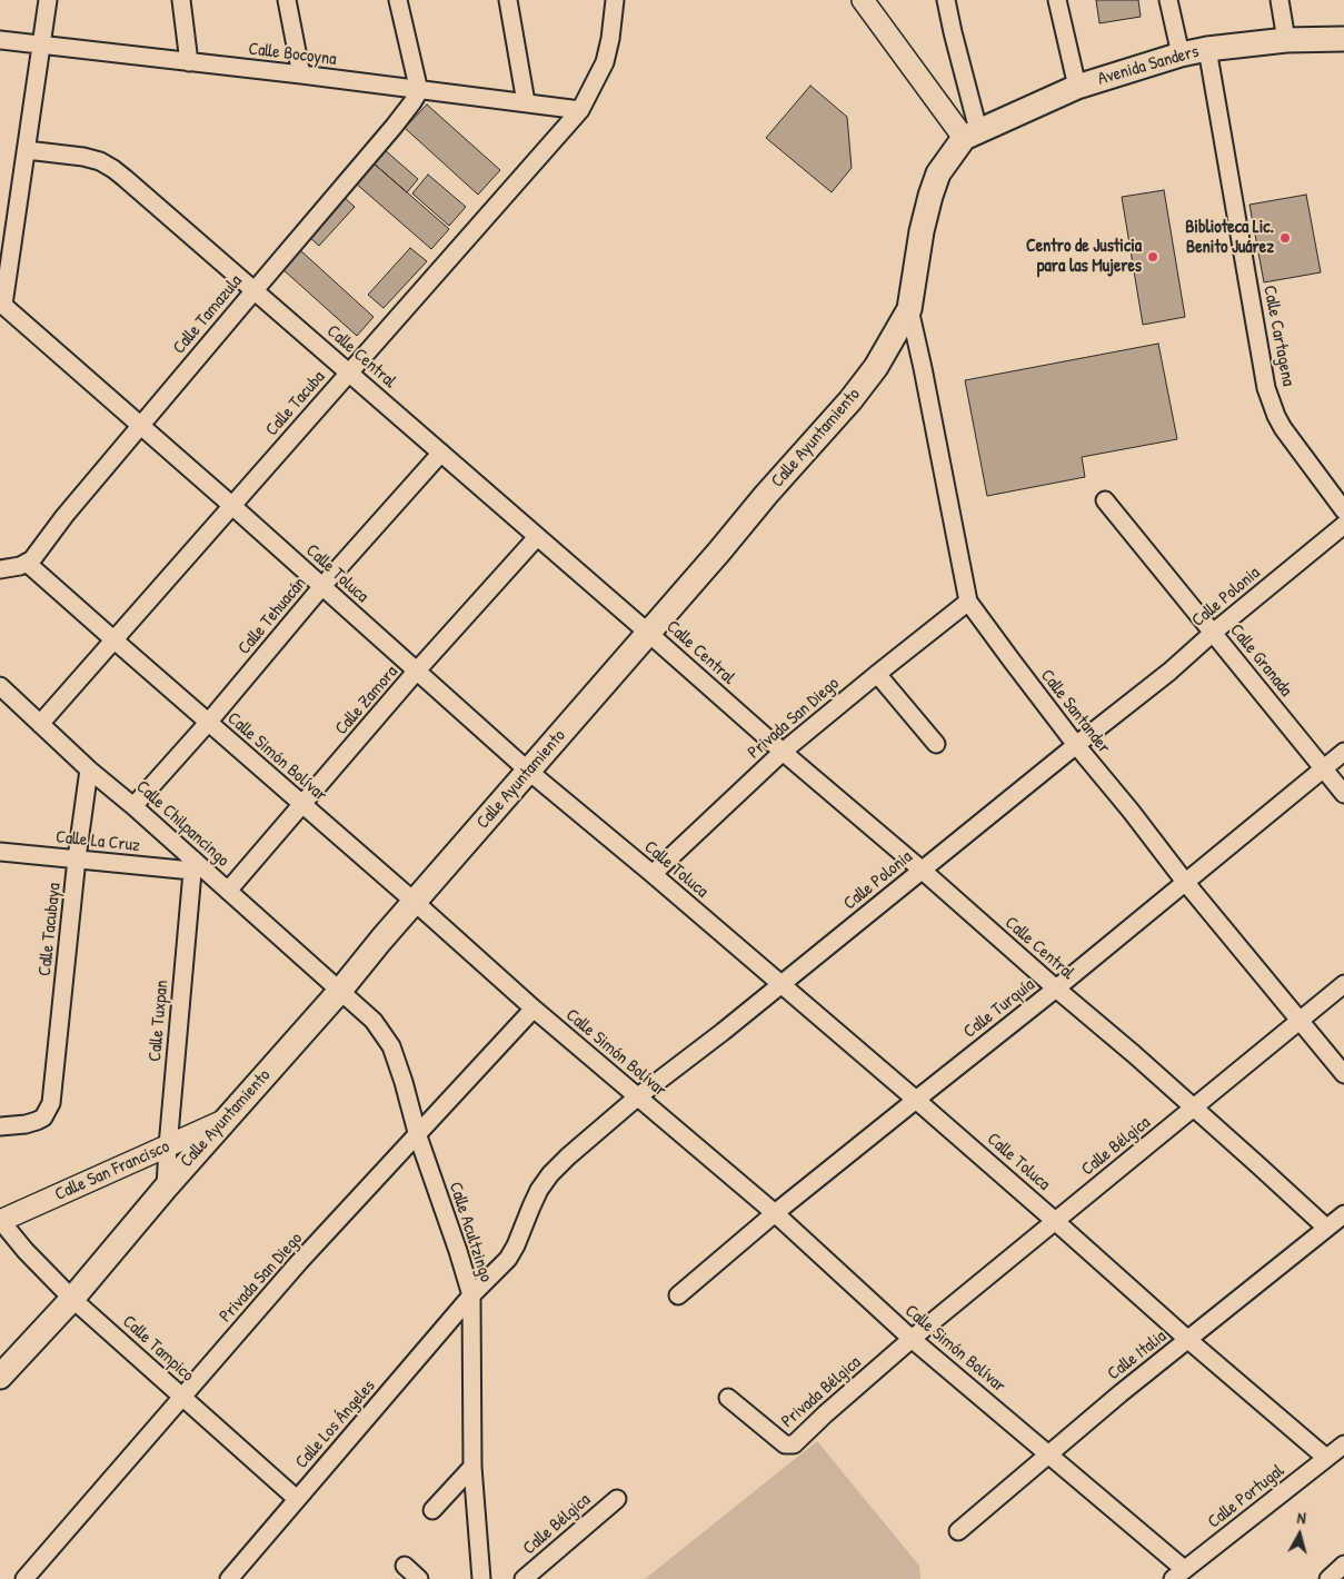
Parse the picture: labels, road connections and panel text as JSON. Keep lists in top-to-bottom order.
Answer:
{
  "streets": {
    "main road": ["Avenida Sanders", "Calle Ayuntamiento"],
    "street": [
      "Calle Bocoyna",
      "Calle Tamazula",
      "Calle Cartagena",
      "Calle Central",
      "Calle Tacuba",
      "Calle Toluca",
      "Calle Polonia",
      "Calle Tehuacán",
      "Calle Granada",
      "Calle Zamora",
      "Calle Santander",
      "Privada San Diego",
      "Calle Simón Bolívar",
      "Calle Chilpancingo",
      "Calle La Cruz",
      "Calle Tacubaya",
      "Calle Turquía",
      "Calle Tuxpan",
      "Calle Bélgica",
      "Calle San Francisco",
      "Calle Acultzingo",
      "Calle Tampico",
      "Calle Italia",
      "Privada Bélgica",
      "Calle Los Ángeles",
      "Calle Portugal"
    ]
  },
  "crossings": [
    ["Calle Bocoyna", "Calle Tamazula"],
    ["Calle Bocoyna", "Calle Tacuba"],
    ["Avenida Sanders", "Calle Cartagena"],
    ["Avenida Sanders", "Calle Ayuntamiento"],
    ["Calle Tamazula", "Calle Central"],
    ["Calle Tamazula", "Calle Toluca"],
    ["Calle Tamazula", "Calle Simón Bolívar"],
    ["Calle Central", "Calle Tacuba"],
    ["Calle Central", "Calle Ayuntamiento"],
    ["Calle Central", "Calle Polonia"],
    ["Calle Central", "Calle Tehuacán"],
    ["Calle Central", "Calle Zamora"],
    ["Calle Central", "Privada San Diego"],
    ["Calle Central", "Calle Turquía"],
    ["Calle Central", "Calle Bélgica"],
    ["Calle Central", "Calle Italia"],
    ["Calle Tacuba", "Calle Toluca"],
    ["Calle Tacuba", "Calle Simón Bolívar"],
    ["Calle Tacuba", "Calle Chilpancingo"],
    ["Calle Ayuntamiento", "Calle Toluca"],
    ["Calle Ayuntamiento", "Calle Santander"],
    ["Calle Ayuntamiento", "Calle Simón Bolívar"],
    ["Calle Ayuntamiento", "Calle Chilpancingo"],
    ["Calle Ayuntamiento", "Calle Tuxpan"],
    ["Calle Ayuntamiento", "Calle San Francisco"],
    ["Calle Ayuntamiento", "Calle Acultzingo"],
    ["Calle Ayuntamiento", "Calle Tampico"],
    ["Calle Toluca", "Calle Polonia"],
    ["Calle Toluca", "Calle Tehuacán"],
    ["Calle Toluca", "Calle Zamora"],
    ["Calle Toluca", "Privada San Diego"],
    ["Calle Toluca", "Calle Turquía"],
    ["Calle Toluca", "Calle Bélgica"],
    ["Calle Toluca", "Calle Italia"],
    ["Calle Toluca", "Calle Portugal"],
    ["Calle Polonia", "Calle Granada"],
    ["Calle Polonia", "Calle Santander"],
    ["Calle Polonia", "Calle Simón Bolívar"],
    ["Calle Polonia", "Calle Acultzingo"],
    ["Calle Polonia", "Calle Los Ángeles"],
    ["Calle Tehuacán", "Calle Simón Bolívar"],
    ["Calle Tehuacán", "Calle Chilpancingo"],
    ["Calle Granada", "Calle Turquía"],
    ["Calle Zamora", "Calle Simón Bolívar"],
    ["Calle Zamora", "Calle Chilpancingo"],
    ["Calle Santander", "Privada San Diego"],
    ["Calle Santander", "Calle Turquía"],
    ["Calle Santander", "Calle Bélgica"],
    ["Privada San Diego", "Calle Simón Bolívar"],
    ["Privada San Diego", "Calle Acultzingo"],
    ["Privada San Diego", "Calle Tampico"],
    ["Calle Simón Bolívar", "Calle Turquía"],
    ["Calle Simón Bolívar", "Calle Bélgica"],
    ["Calle Simón Bolívar", "Calle Italia"],
    ["Calle Simón Bolívar", "Privada Bélgica"],
    ["Calle Simón Bolívar", "Calle Portugal"],
    ["Calle Chilpancingo", "Calle La Cruz"],
    ["Calle Chilpancingo", "Calle Tacubaya"],
    ["Calle Chilpancingo", "Calle Tuxpan"],
    ["Calle Chilpancingo", "Calle Acultzingo"],
    ["Calle La Cruz", "Calle Tacubaya"],
    ["Calle La Cruz", "Calle Tuxpan"],
    ["Calle Tuxpan", "Calle San Francisco"],
    ["Calle Bélgica", "Privada Bélgica"],
    ["Calle San Francisco", "Calle Tampico"],
    ["Calle Acultzingo", "Calle Los Ángeles"],
    ["Calle Tampico", "Calle Los Ángeles"]
  ],
  "places": ["Biblioteca Lic. Benito Juárez", "Centro de Justicia para las Mujeres"],
  "north": "top"
}
